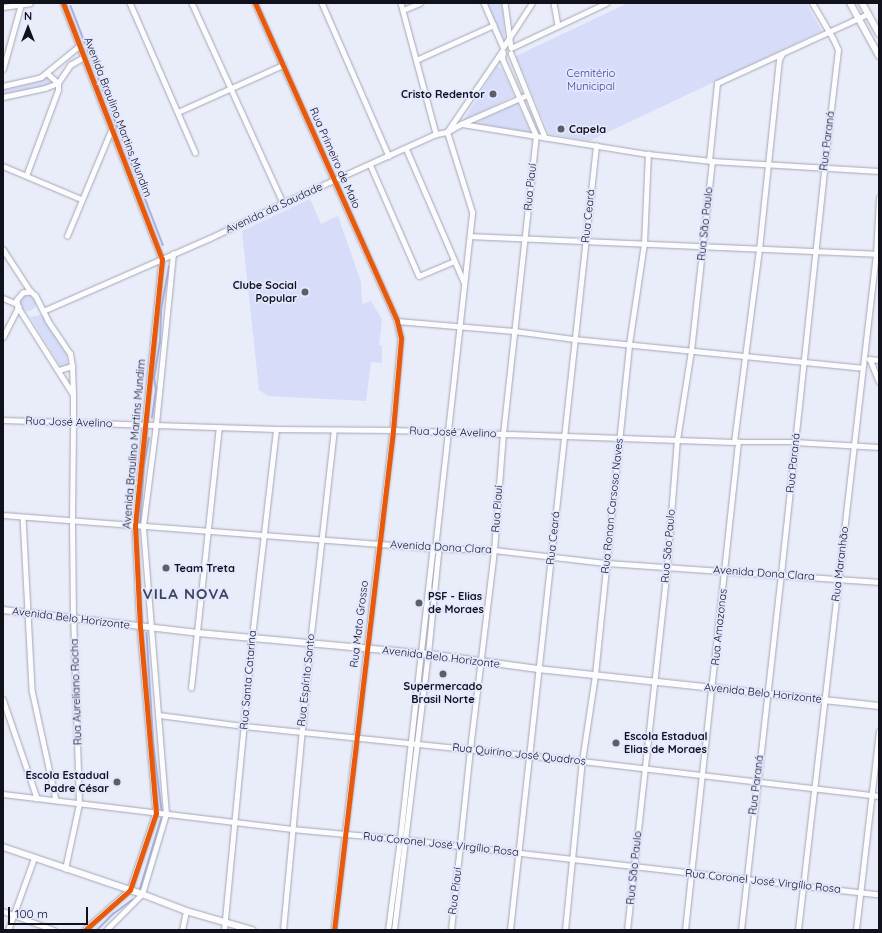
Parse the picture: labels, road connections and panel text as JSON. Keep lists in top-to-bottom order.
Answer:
{
  "streets": {
    "street": [
      "Avenida Braulino Martins Mundim",
      "Rua Paraná",
      "Rua Primeiro de Maio",
      "Rua Piauí",
      "Avenida da Saudade",
      "Rua Ceará",
      "Rua São Paulo",
      "Rua José Avelino",
      "Rua Ronan Carsoso Naves",
      "Avenida Dona Clara",
      "Rua Maranhão",
      "Avenida Belo Horizonte",
      "Rua Mato Grosso",
      "Rua Amazonas",
      "Rua Santa Catarina",
      "Rua Espírito Santo",
      "Rua Aureliano Rocha",
      "Rua Quirino José Quadros",
      "Rua Coronel José Virgílio Rosa"
    ]
  },
  "crossings": [
    ["Avenida Braulino Martins Mundim", "Avenida da Saudade"],
    ["Avenida Braulino Martins Mundim", "Rua José Avelino"],
    ["Avenida Braulino Martins Mundim", "Avenida Dona Clara"],
    ["Avenida Braulino Martins Mundim", "Avenida Belo Horizonte"],
    ["Avenida Braulino Martins Mundim", "Rua Quirino José Quadros"],
    ["Avenida Braulino Martins Mundim", "Rua Coronel José Virgílio Rosa"],
    ["Rua Paraná", "Rua José Avelino"],
    ["Rua Paraná", "Avenida Dona Clara"],
    ["Rua Paraná", "Avenida Belo Horizonte"],
    ["Rua Paraná", "Rua Quirino José Quadros"],
    ["Rua Paraná", "Rua Coronel José Virgílio Rosa"],
    ["Rua Primeiro de Maio", "Avenida da Saudade"],
    ["Rua Primeiro de Maio", "Rua Mato Grosso"],
    ["Rua Piauí", "Rua José Avelino"],
    ["Rua Piauí", "Avenida Dona Clara"],
    ["Rua Piauí", "Avenida Belo Horizonte"],
    ["Rua Piauí", "Rua Quirino José Quadros"],
    ["Rua Piauí", "Rua Coronel José Virgílio Rosa"],
    ["Avenida da Saudade", "Rua Aureliano Rocha"],
    ["Rua Ceará", "Rua José Avelino"],
    ["Rua Ceará", "Avenida Dona Clara"],
    ["Rua Ceará", "Avenida Belo Horizonte"],
    ["Rua Ceará", "Rua Quirino José Quadros"],
    ["Rua Ceará", "Rua Coronel José Virgílio Rosa"],
    ["Rua São Paulo", "Rua José Avelino"],
    ["Rua São Paulo", "Avenida Dona Clara"],
    ["Rua São Paulo", "Avenida Belo Horizonte"],
    ["Rua São Paulo", "Rua Amazonas"],
    ["Rua São Paulo", "Rua Quirino José Quadros"],
    ["Rua São Paulo", "Rua Coronel José Virgílio Rosa"],
    ["Rua José Avelino", "Rua Ronan Carsoso Naves"],
    ["Rua José Avelino", "Rua Maranhão"],
    ["Rua José Avelino", "Rua Mato Grosso"],
    ["Rua José Avelino", "Rua Amazonas"],
    ["Rua José Avelino", "Rua Santa Catarina"],
    ["Rua José Avelino", "Rua Espírito Santo"],
    ["Rua José Avelino", "Rua Aureliano Rocha"],
    ["Rua Ronan Carsoso Naves", "Avenida Dona Clara"],
    ["Rua Ronan Carsoso Naves", "Avenida Belo Horizonte"],
    ["Rua Ronan Carsoso Naves", "Rua Quirino José Quadros"],
    ["Rua Ronan Carsoso Naves", "Rua Coronel José Virgílio Rosa"],
    ["Avenida Dona Clara", "Rua Maranhão"],
    ["Avenida Dona Clara", "Rua Mato Grosso"],
    ["Avenida Dona Clara", "Rua Amazonas"],
    ["Avenida Dona Clara", "Rua Santa Catarina"],
    ["Avenida Dona Clara", "Rua Espírito Santo"],
    ["Avenida Dona Clara", "Rua Aureliano Rocha"],
    ["Rua Maranhão", "Avenida Belo Horizonte"],
    ["Rua Maranhão", "Rua Quirino José Quadros"],
    ["Rua Maranhão", "Rua Coronel José Virgílio Rosa"],
    ["Avenida Belo Horizonte", "Rua Mato Grosso"],
    ["Avenida Belo Horizonte", "Rua Amazonas"],
    ["Avenida Belo Horizonte", "Rua Santa Catarina"],
    ["Avenida Belo Horizonte", "Rua Espírito Santo"],
    ["Avenida Belo Horizonte", "Rua Aureliano Rocha"],
    ["Rua Mato Grosso", "Rua Quirino José Quadros"],
    ["Rua Mato Grosso", "Rua Coronel José Virgílio Rosa"],
    ["Rua Amazonas", "Rua Quirino José Quadros"],
    ["Rua Amazonas", "Rua Coronel José Virgílio Rosa"],
    ["Rua Santa Catarina", "Rua Quirino José Quadros"],
    ["Rua Santa Catarina", "Rua Coronel José Virgílio Rosa"],
    ["Rua Espírito Santo", "Rua Quirino José Quadros"],
    ["Rua Espírito Santo", "Rua Coronel José Virgílio Rosa"],
    ["Rua Aureliano Rocha", "Rua Coronel José Virgílio Rosa"]
  ],
  "districts": ["VILA NOVA"],
  "parks": ["Cemitério Municipal"],
  "places": [
    "Cristo Redentor",
    "Capela",
    "Clube Social Popular",
    "Team Treta",
    "PSF - Elias de Moraes",
    "Supermercado Brasil Norte",
    "Escola Estadual Elias de Moraes",
    "Escola Estadual Padre César"
  ],
  "scale_bar": "100 m",
  "north": "top"
}
